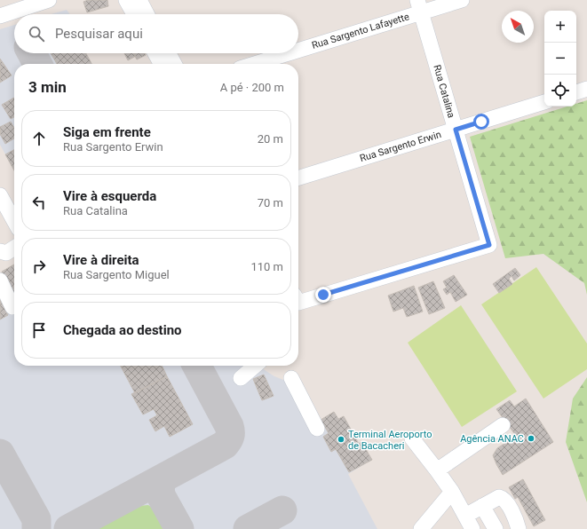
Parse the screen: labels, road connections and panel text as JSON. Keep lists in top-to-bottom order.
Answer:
{
  "streets": {
    "lane": ["Rua Sargento Lafayette", "Rua Catalina", "Rua Sargento Erwin"]
  },
  "crossings": [
    ["Rua Sargento Lafayette", "Rua Catalina"],
    ["Rua Catalina", "Rua Sargento Erwin"]
  ],
  "places": ["Agência ANAC", "Terminal Aeroporto de Bacacheri"],
  "north": "top left",
  "page": {
    "map_buttons": ["+", "−"],
    "search": "Pesquisar aqui",
    "heading": ["3 min", "A pé · 200 m"],
    "list": [
      ["Siga em frente", "Rua Sargento Erwin", "20 m"],
      ["Vire à esquerda", "Rua Catalina", "70 m"],
      ["Vire à direita", "Rua Sargento Miguel", "110 m"],
      "Chegada ao destino"
    ]
  }
}
